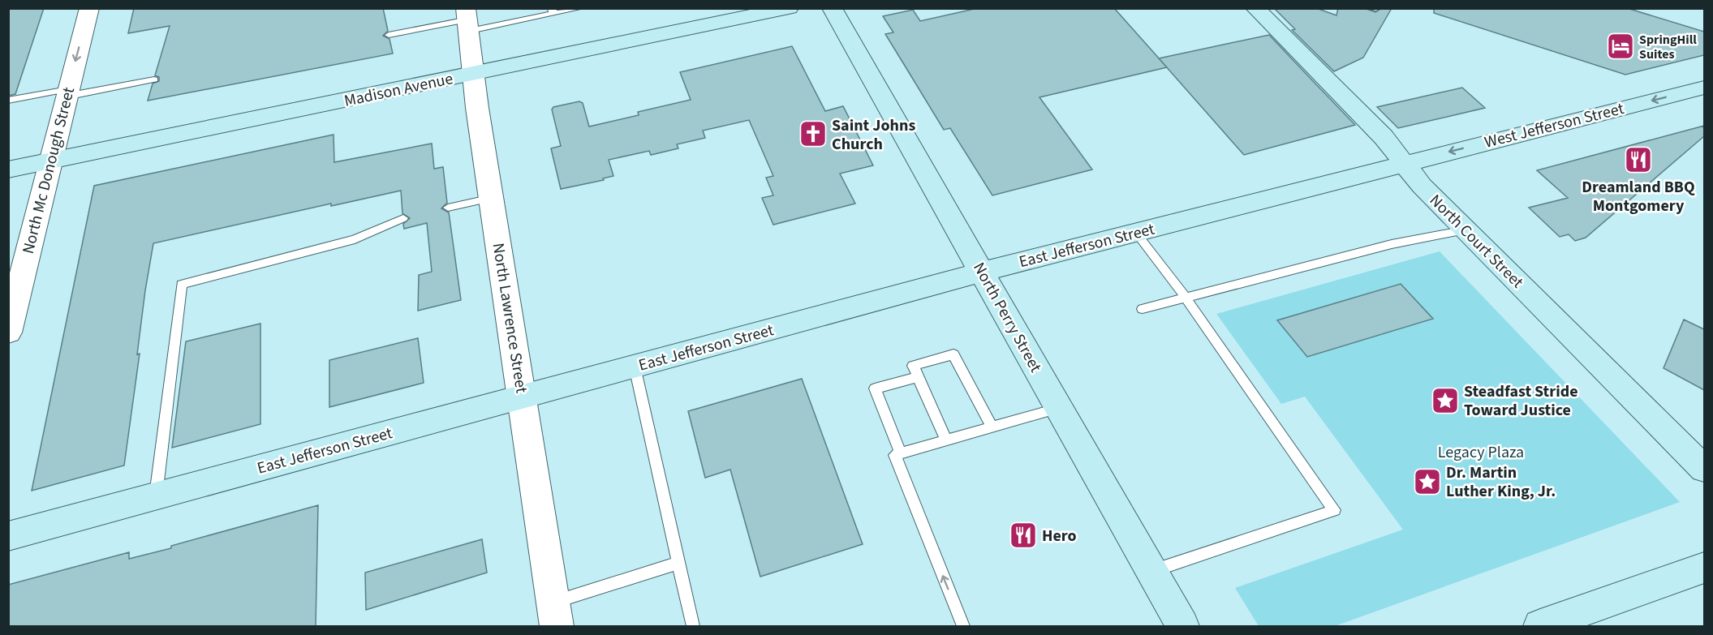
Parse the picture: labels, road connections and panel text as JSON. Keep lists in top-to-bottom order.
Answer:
{
  "streets": {
    "main road": [
      "Madison Avenue",
      "West Jefferson Street",
      "North Court Street",
      "East Jefferson Street",
      "North Perry Street"
    ],
    "street": ["North Mc Donough Street", "North Lawrence Street"]
  },
  "crossings": [
    ["Madison Avenue", "North Mc Donough Street"],
    ["Madison Avenue", "North Lawrence Street"],
    ["West Jefferson Street", "North Court Street"],
    ["West Jefferson Street", "East Jefferson Street"],
    ["North Court Street", "East Jefferson Street"],
    ["East Jefferson Street", "North Perry Street"],
    ["East Jefferson Street", "North Lawrence Street"]
  ],
  "one_way": ["West Jefferson Street"],
  "parks": ["Legacy Plaza"],
  "places": {
    "hotel": ["SpringHill Suites"],
    "church": ["Saint Johns Church"],
    "restaurant": ["Dreamland BBQ Montgomery", "Hero"],
    "place": ["Steadfast Stride Toward Justice", "Dr. Martin Luther King, Jr."]
  }
}
